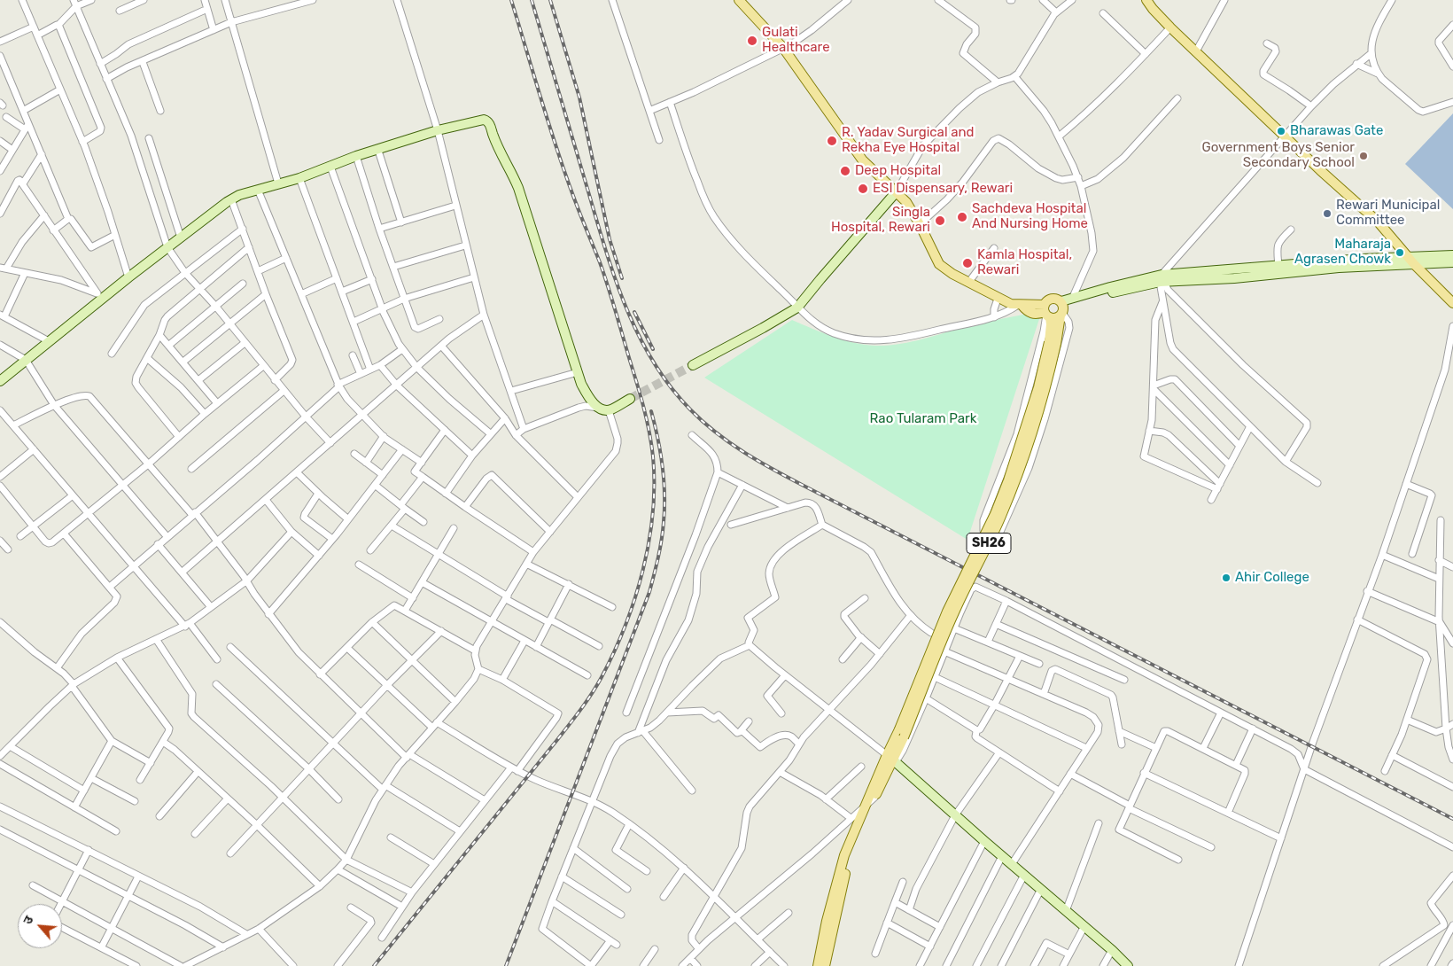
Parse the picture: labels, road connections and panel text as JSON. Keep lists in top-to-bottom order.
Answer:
{
  "streets": {
    "main road": ["SH26"]
  },
  "parks": ["Rao Tularam Park"],
  "places": [
    "Gulati Healthcare",
    "Bharawas Gate",
    "R. Yadav Surgical and Rekha Eye Hospital",
    "Government Boys Senior Secondary School",
    "Deep Hospital",
    "ESI Dispensary, Rewari",
    "Rewari Municipal Committee",
    "Sachdeva Hospital And Nursing Home",
    "Singla Hospital, Rewari",
    "Maharaja Agrasen Chowk",
    "Kamla Hospital, Rewari",
    "Ahir College"
  ],
  "north": "top left"
}
